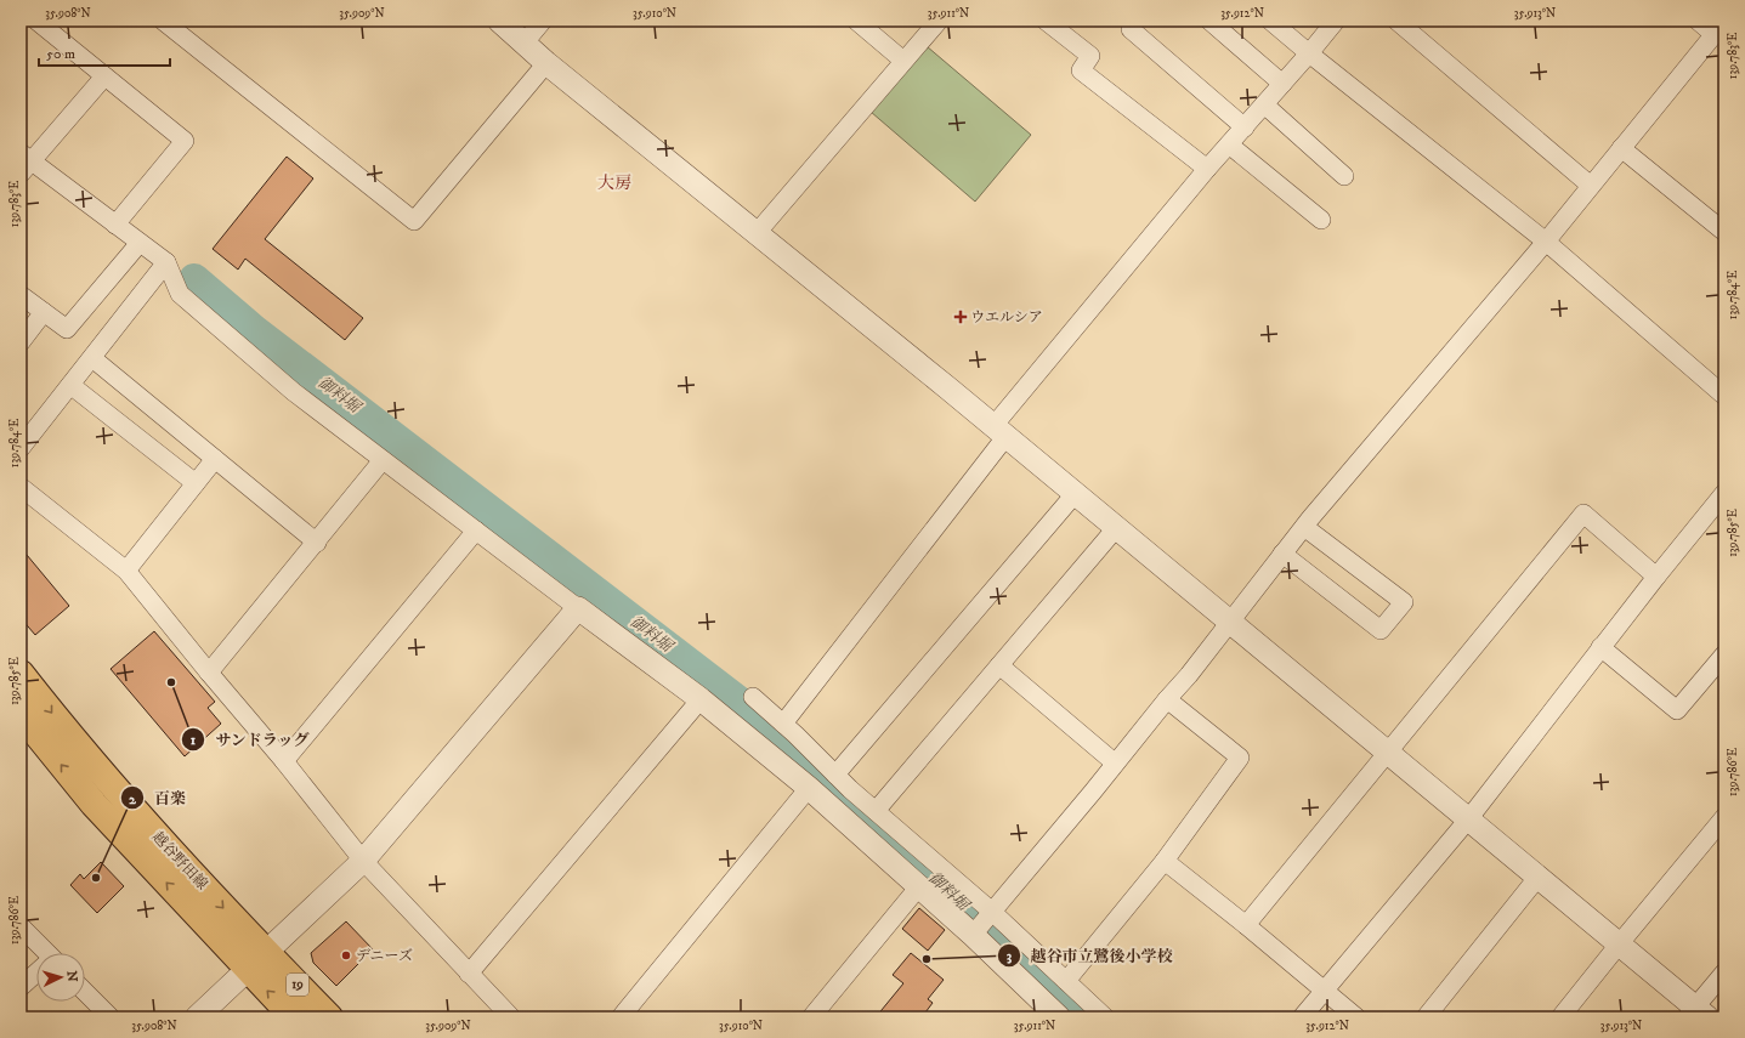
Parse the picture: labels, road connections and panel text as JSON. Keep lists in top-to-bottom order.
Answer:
{
  "streets": {
    "main road": ["越谷野田線", "19"]
  },
  "districts": ["大房"],
  "water": ["御料堀"],
  "places": {
    "health": ["ウエルシア"],
    "other": [
      "サンドラッグ",
      "百楽",
      "デニーズ",
      "越谷市立鷺後小学校"
    ]
  },
  "scale_bar": "50 m",
  "north": "right",
  "coordinates": [
    "35.908°N",
    "35.909°N",
    "35.910°N",
    "35.911°N",
    "35.912°N",
    "35.913°N",
    "139.783°E",
    "139.784°E",
    "139.785°E",
    "139.786°E"
  ]
}
